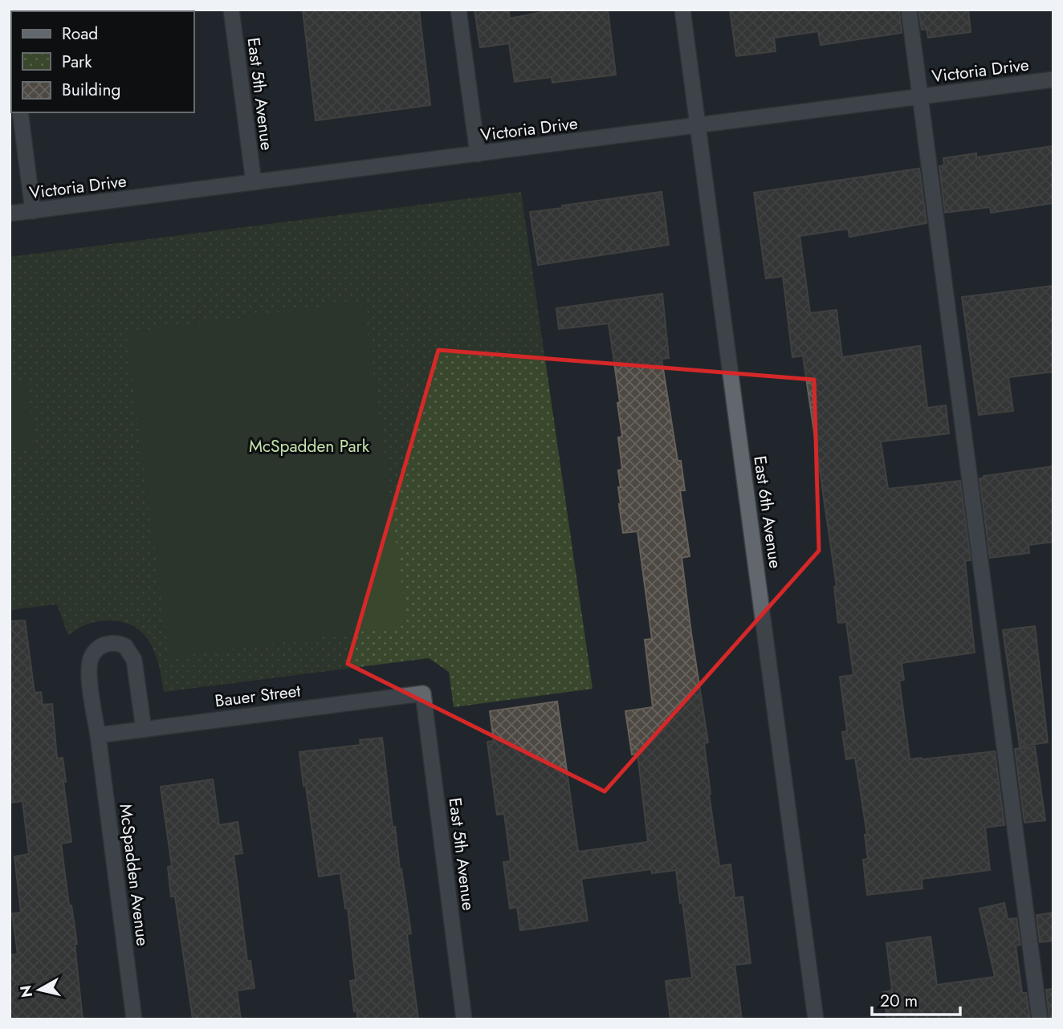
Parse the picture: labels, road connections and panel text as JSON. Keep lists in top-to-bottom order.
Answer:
{
  "streets": {
    "street": [
      "Victoria Drive",
      "East 5th Avenue",
      "East 6th Avenue",
      "Bauer Street",
      "McSpadden Avenue"
    ]
  },
  "crossings": [
    ["Victoria Drive", "East 5th Avenue"],
    ["Victoria Drive", "East 6th Avenue"],
    ["East 5th Avenue", "Bauer Street"],
    ["Bauer Street", "McSpadden Avenue"]
  ],
  "parks": ["McSpadden Park"],
  "legend": ["Road", "Park", "Building"],
  "scale_bar": "20 m",
  "north": "left"
}
